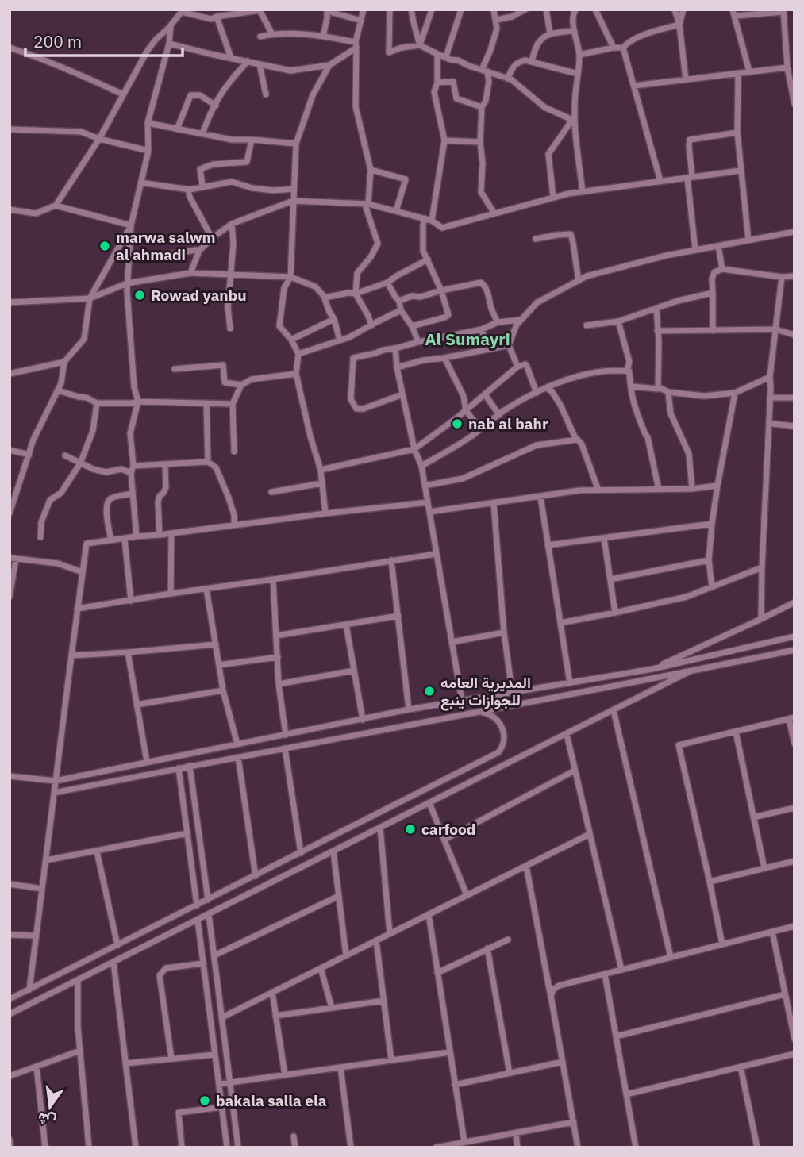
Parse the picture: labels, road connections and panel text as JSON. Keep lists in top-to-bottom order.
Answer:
{
  "districts": ["Al Sumayri"],
  "places": [
    "marwa salwm al ahmadi",
    "Rowad yanbu",
    "nab al bahr",
    "المديرية العامه للجوازات ينبع",
    "carfood",
    "bakala salla ela"
  ],
  "scale_bar": "200 m",
  "north": "bottom"
}
